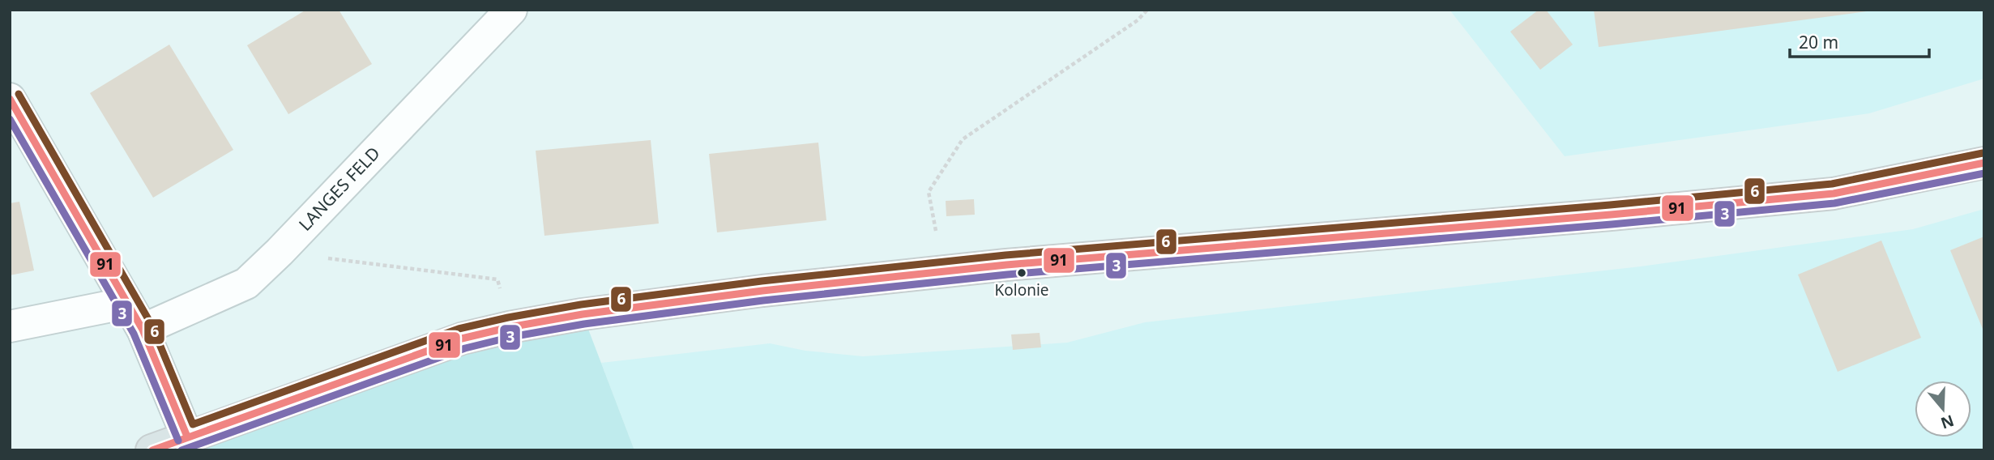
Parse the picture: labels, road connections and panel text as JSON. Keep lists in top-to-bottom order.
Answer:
{
  "streets": {
    "street": ["LANGES FELD"]
  },
  "places": ["Kolonie"],
  "lines": ["transit line 6", "transit line 91", "transit line 3"],
  "scale_bar": "20 m",
  "north": "bottom"
}
